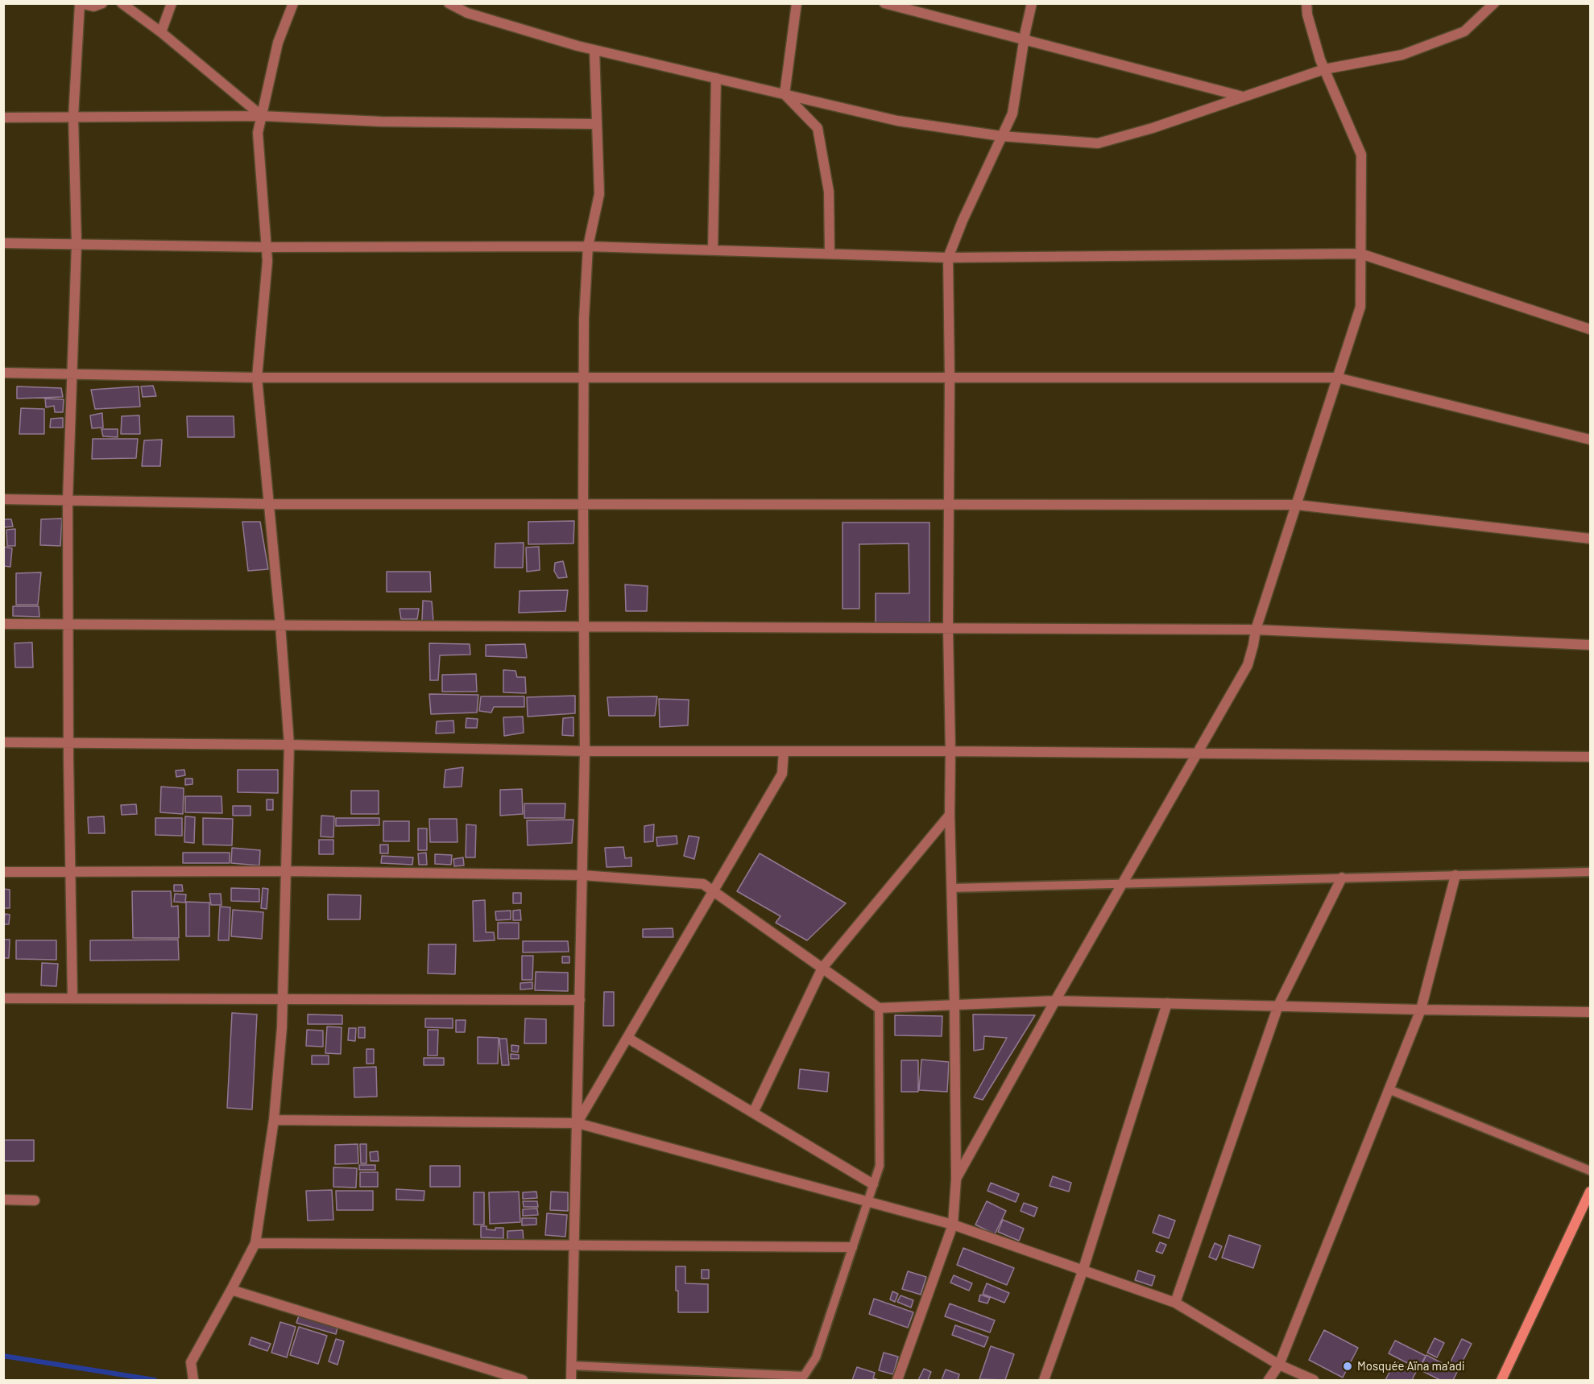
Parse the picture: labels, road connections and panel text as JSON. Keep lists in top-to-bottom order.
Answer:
{
  "places": ["Mosquée Aïna ma'adi"]
}
